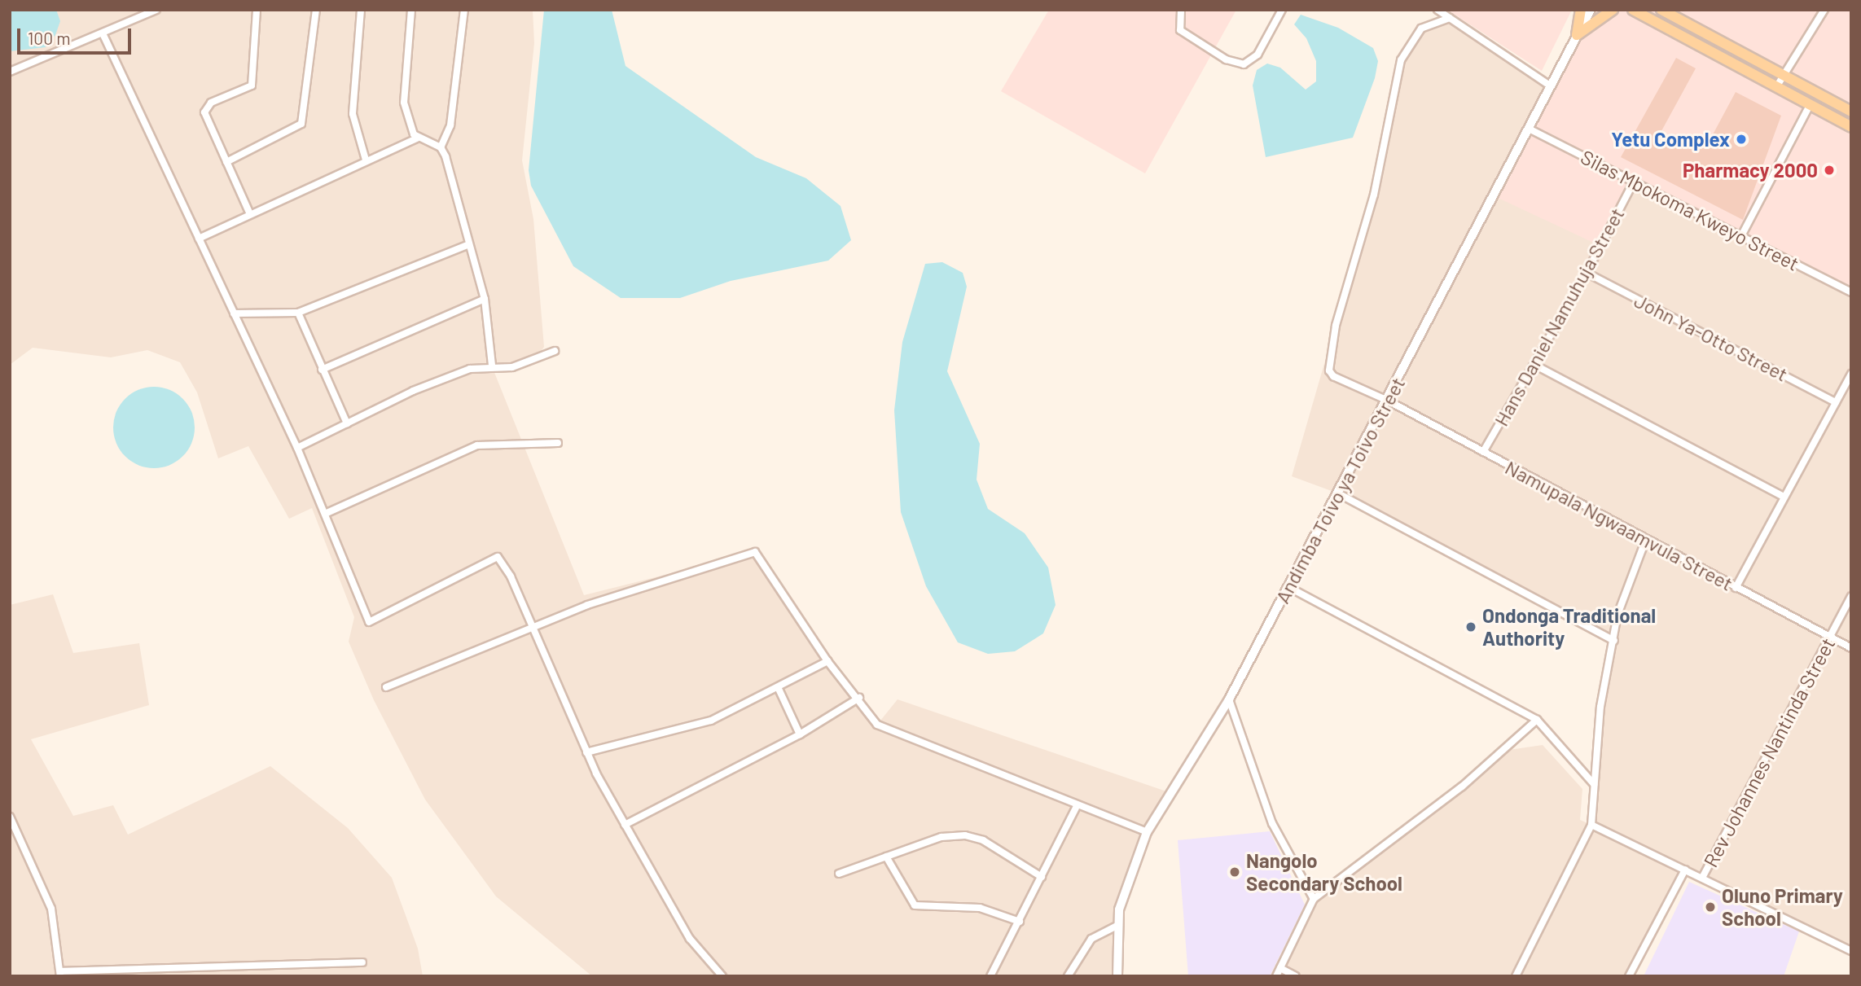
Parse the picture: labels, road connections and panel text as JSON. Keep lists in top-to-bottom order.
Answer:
{
  "streets": {
    "street": [
      "Silas Mbokoma Kweyo Street",
      "Hans Daniel Namuhuja Street",
      "John Ya-Otto Street",
      "Andimba Toivo ya Toivo Street",
      "Namupala Ngwaamvula Street",
      "Rev Johannes Nantinda Street"
    ]
  },
  "crossings": [
    ["Silas Mbokoma Kweyo Street", "Hans Daniel Namuhuja Street"],
    ["Silas Mbokoma Kweyo Street", "Andimba Toivo ya Toivo Street"],
    ["Hans Daniel Namuhuja Street", "John Ya-Otto Street"],
    ["Hans Daniel Namuhuja Street", "Namupala Ngwaamvula Street"],
    ["Andimba Toivo ya Toivo Street", "Namupala Ngwaamvula Street"],
    ["Namupala Ngwaamvula Street", "Rev Johannes Nantinda Street"]
  ],
  "places": [
    "Yetu Complex",
    "Pharmacy 2000",
    "Ondonga Traditional Authority",
    "Nangolo Secondary School",
    "Oluno Primary School"
  ],
  "scale_bar": "100 m"
}
